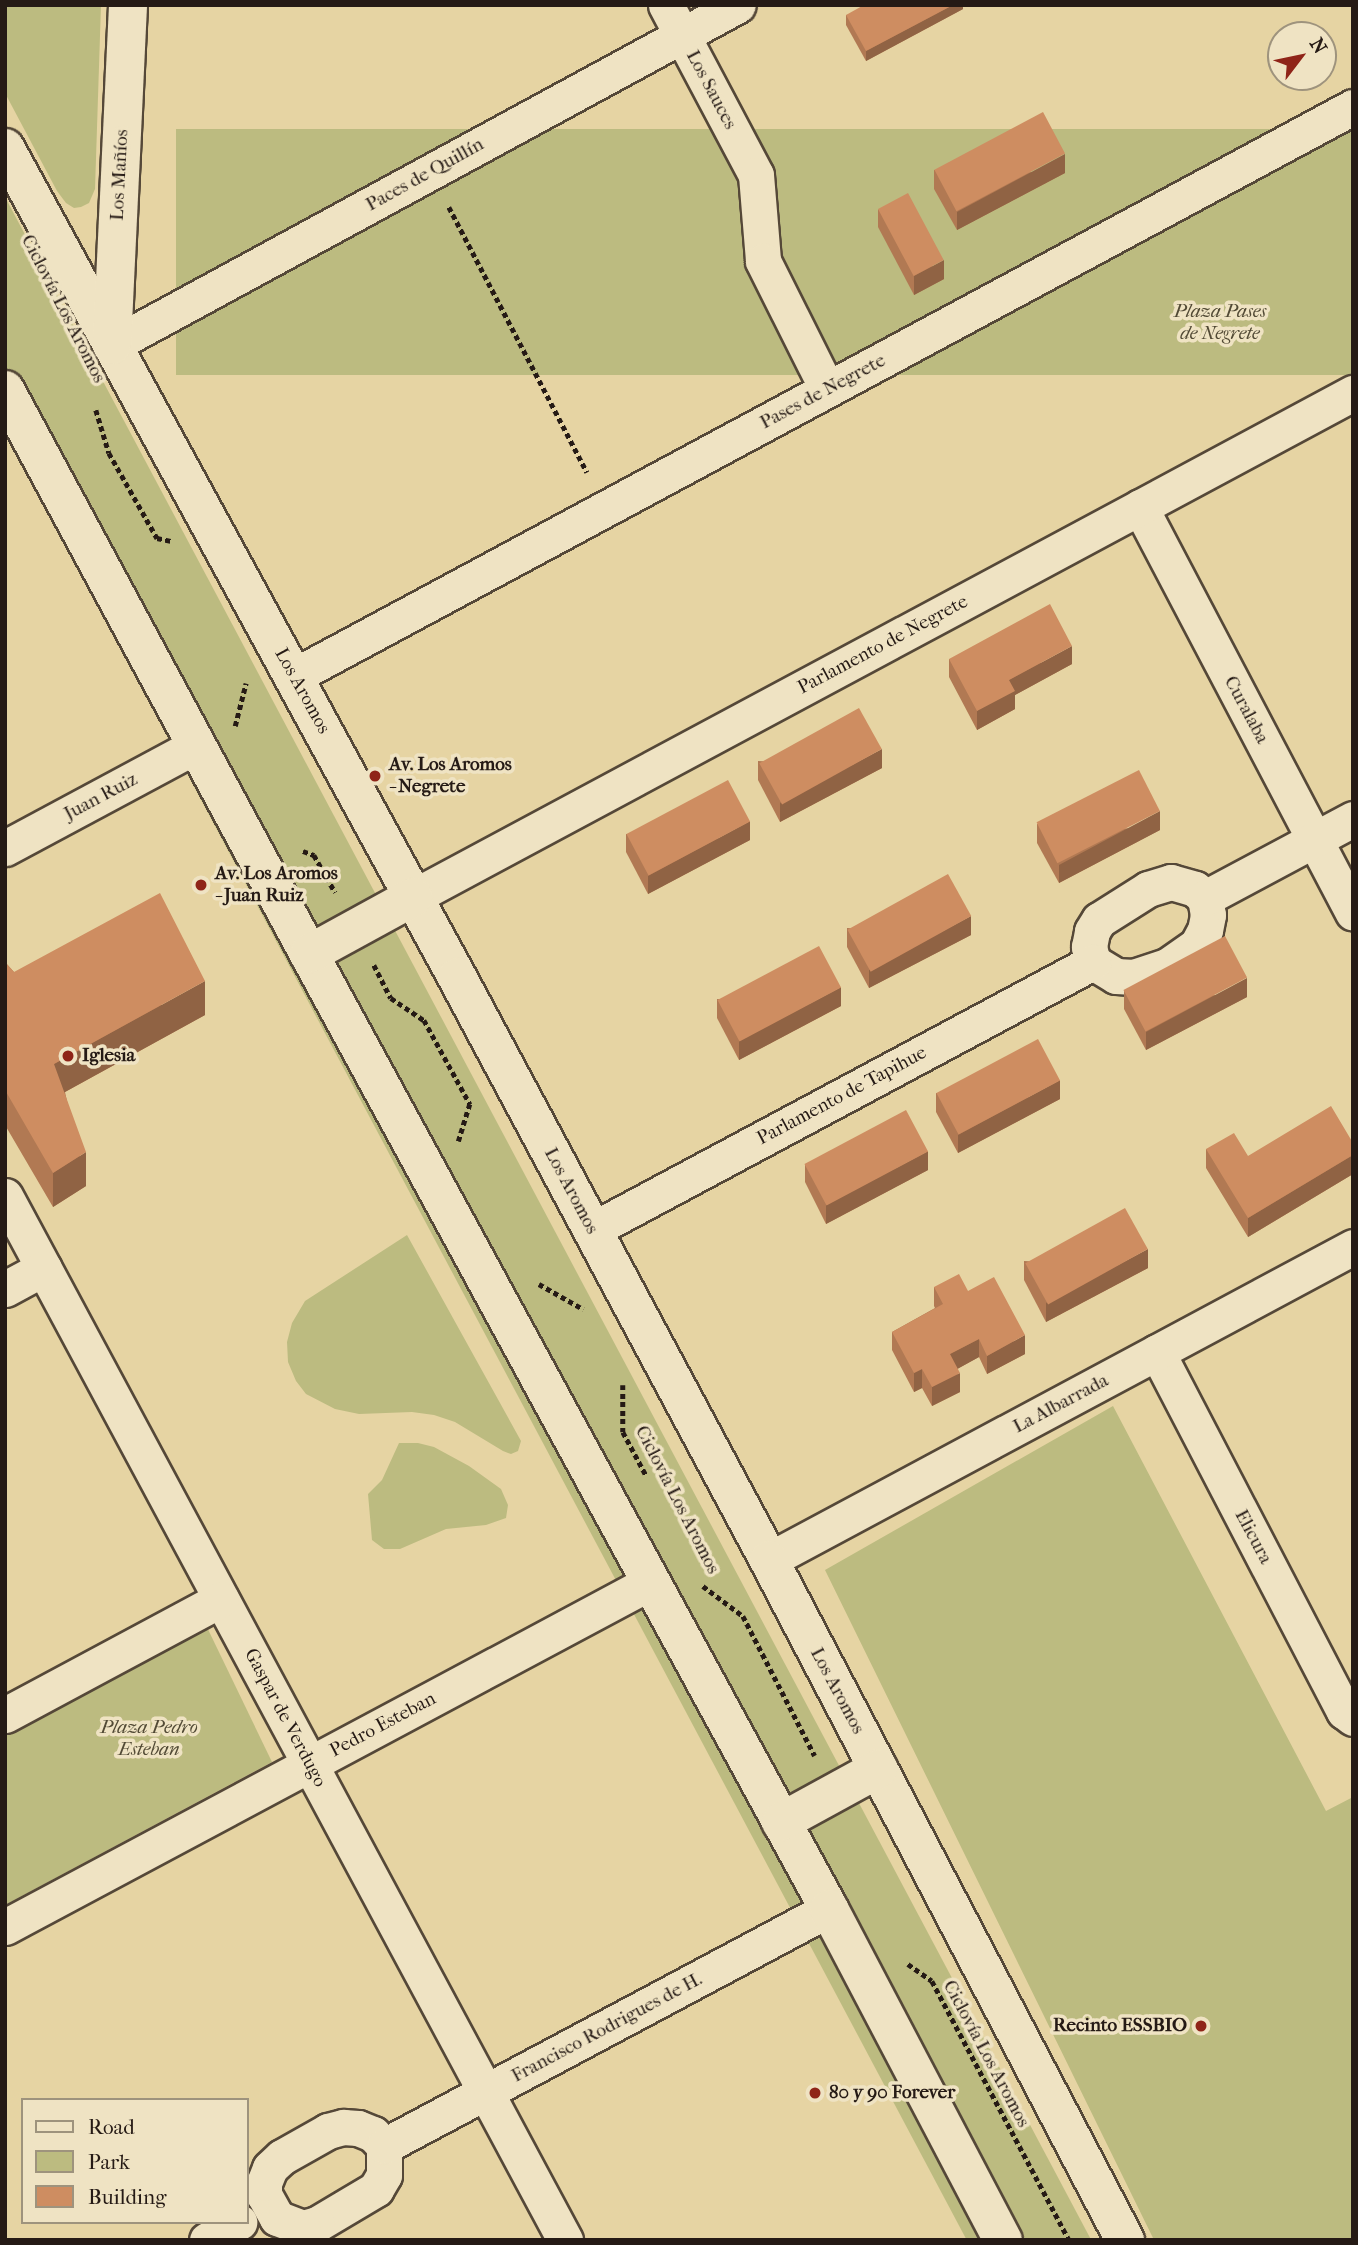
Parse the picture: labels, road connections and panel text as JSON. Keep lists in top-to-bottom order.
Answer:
{
  "streets": {
    "main road": ["Los Mañíos", "Los Aromos"],
    "street": [
      "Los Sauces",
      "Paces de Quillín",
      "Pases de Negrete",
      "Parlamento de Negrete",
      "Curalaba",
      "Juan Ruiz",
      "Parlamento de Tapihue",
      "La Albarrada",
      "Elicura",
      "Gaspar de Verdugo",
      "Pedro Esteban",
      "Francisco Rodrigues de H."
    ],
    "path": ["Ciclovía Los Aromos"]
  },
  "crossings": [
    ["Los Sauces", "Paces de Quillín"],
    ["Los Sauces", "Pases de Negrete"],
    ["Los Mañíos", "Paces de Quillín"],
    ["Los Mañíos", "Los Aromos"],
    ["Paces de Quillín", "Los Aromos"],
    ["Pases de Negrete", "Los Aromos"],
    ["Parlamento de Negrete", "Los Aromos"],
    ["Parlamento de Negrete", "Curalaba"],
    ["Los Aromos", "Parlamento de Tapihue"],
    ["Los Aromos", "La Albarrada"],
    ["La Albarrada", "Elicura"],
    ["Gaspar de Verdugo", "Pedro Esteban"],
    ["Gaspar de Verdugo", "Francisco Rodrigues de H."]
  ],
  "parks": ["Plaza Pases de Negrete", "Plaza Pedro Esteban"],
  "places": [
    "Av. Los Aromos - Negrete",
    "Av. Los Aromos - Juan Ruiz",
    "Iglesia",
    "Recinto ESSBIO",
    "80 y 90 Forever"
  ],
  "legend": ["Road", "Park", "Building"],
  "north": "top right"
}
